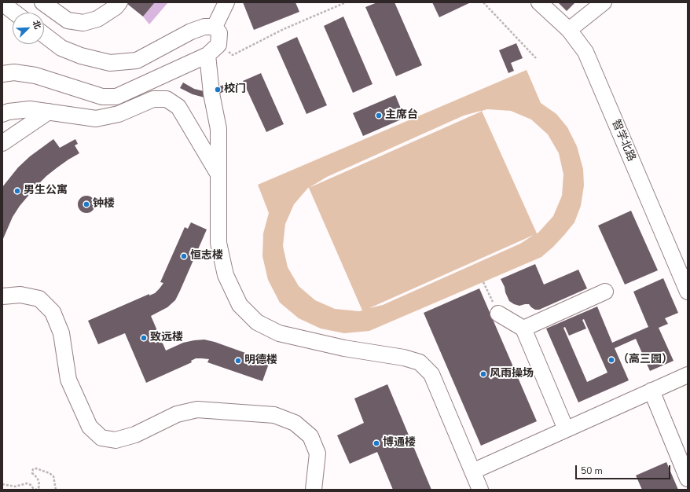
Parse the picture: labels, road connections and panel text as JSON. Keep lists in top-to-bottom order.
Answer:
{
  "streets": {
    "street": ["智学北路"]
  },
  "places": [
    "校门",
    "主席台",
    "男生公寓",
    "钟楼",
    "恒志楼",
    "致远楼",
    "（高三园）",
    "明德楼",
    "风雨操场",
    "博通楼"
  ],
  "scale_bar": "50 m",
  "north": "top right"
}
